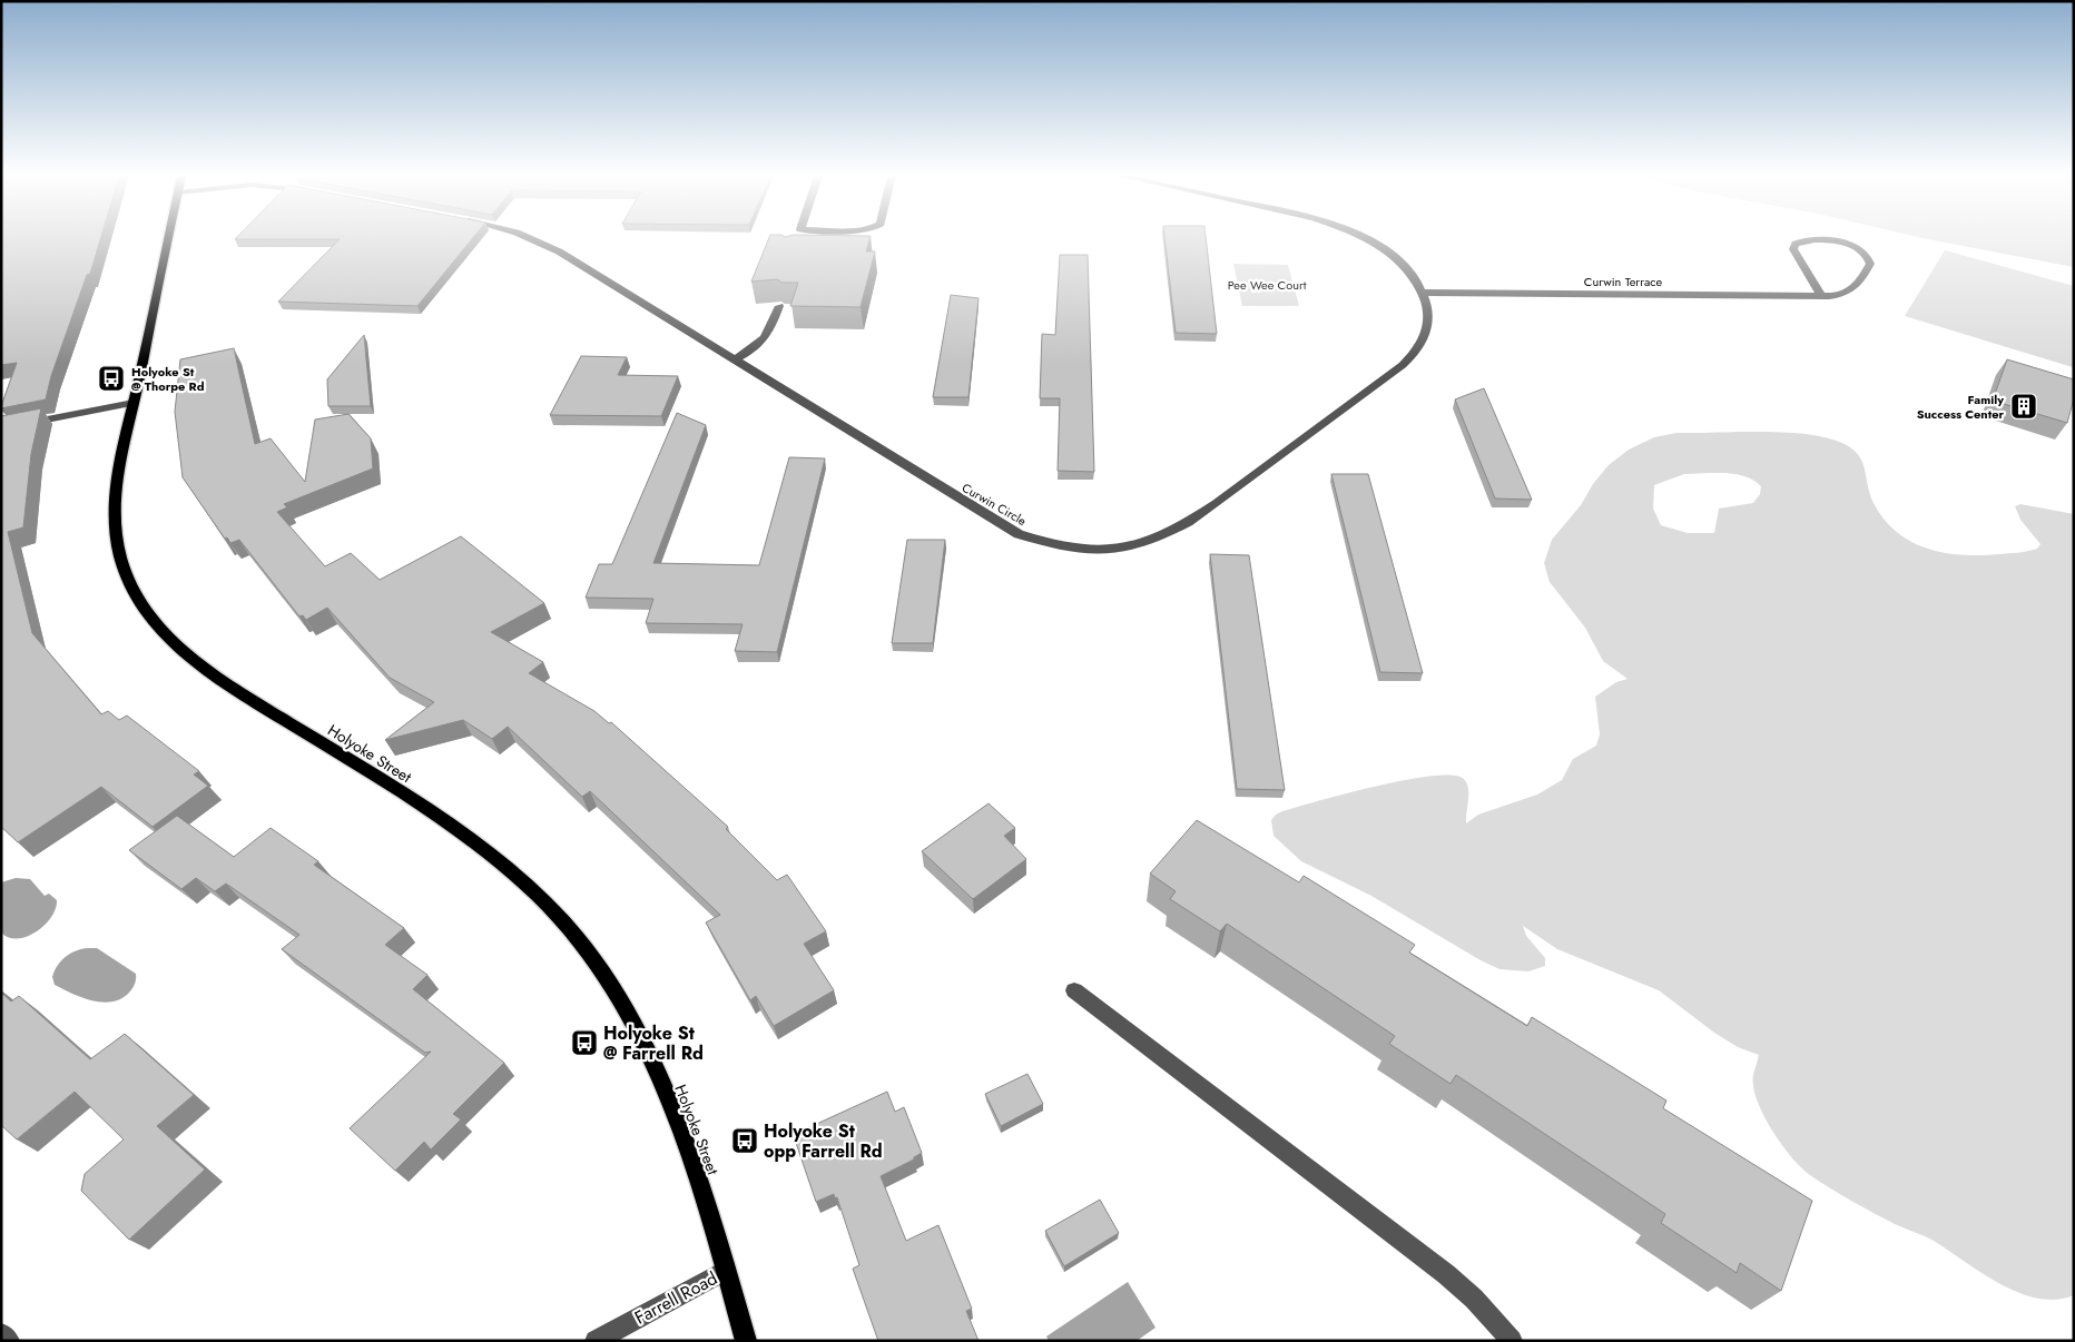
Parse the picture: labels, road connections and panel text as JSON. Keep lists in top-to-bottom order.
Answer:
{
  "streets": {
    "main road": ["Holyoke Street"],
    "street": ["Curwin Terrace", "Curwin Circle", "Farrell Road"]
  },
  "crossings": [
    ["Curwin Terrace", "Curwin Circle"],
    ["Holyoke Street", "Farrell Road"]
  ],
  "parks": ["Pee Wee Court"],
  "places": {
    "bus stop": ["Holyoke St @ Thorpe Rd", "Holyoke St @ Farrell Rd", "Holyoke St opp Farrell Rd"],
    "building": ["Family Success Center"]
  }
}
